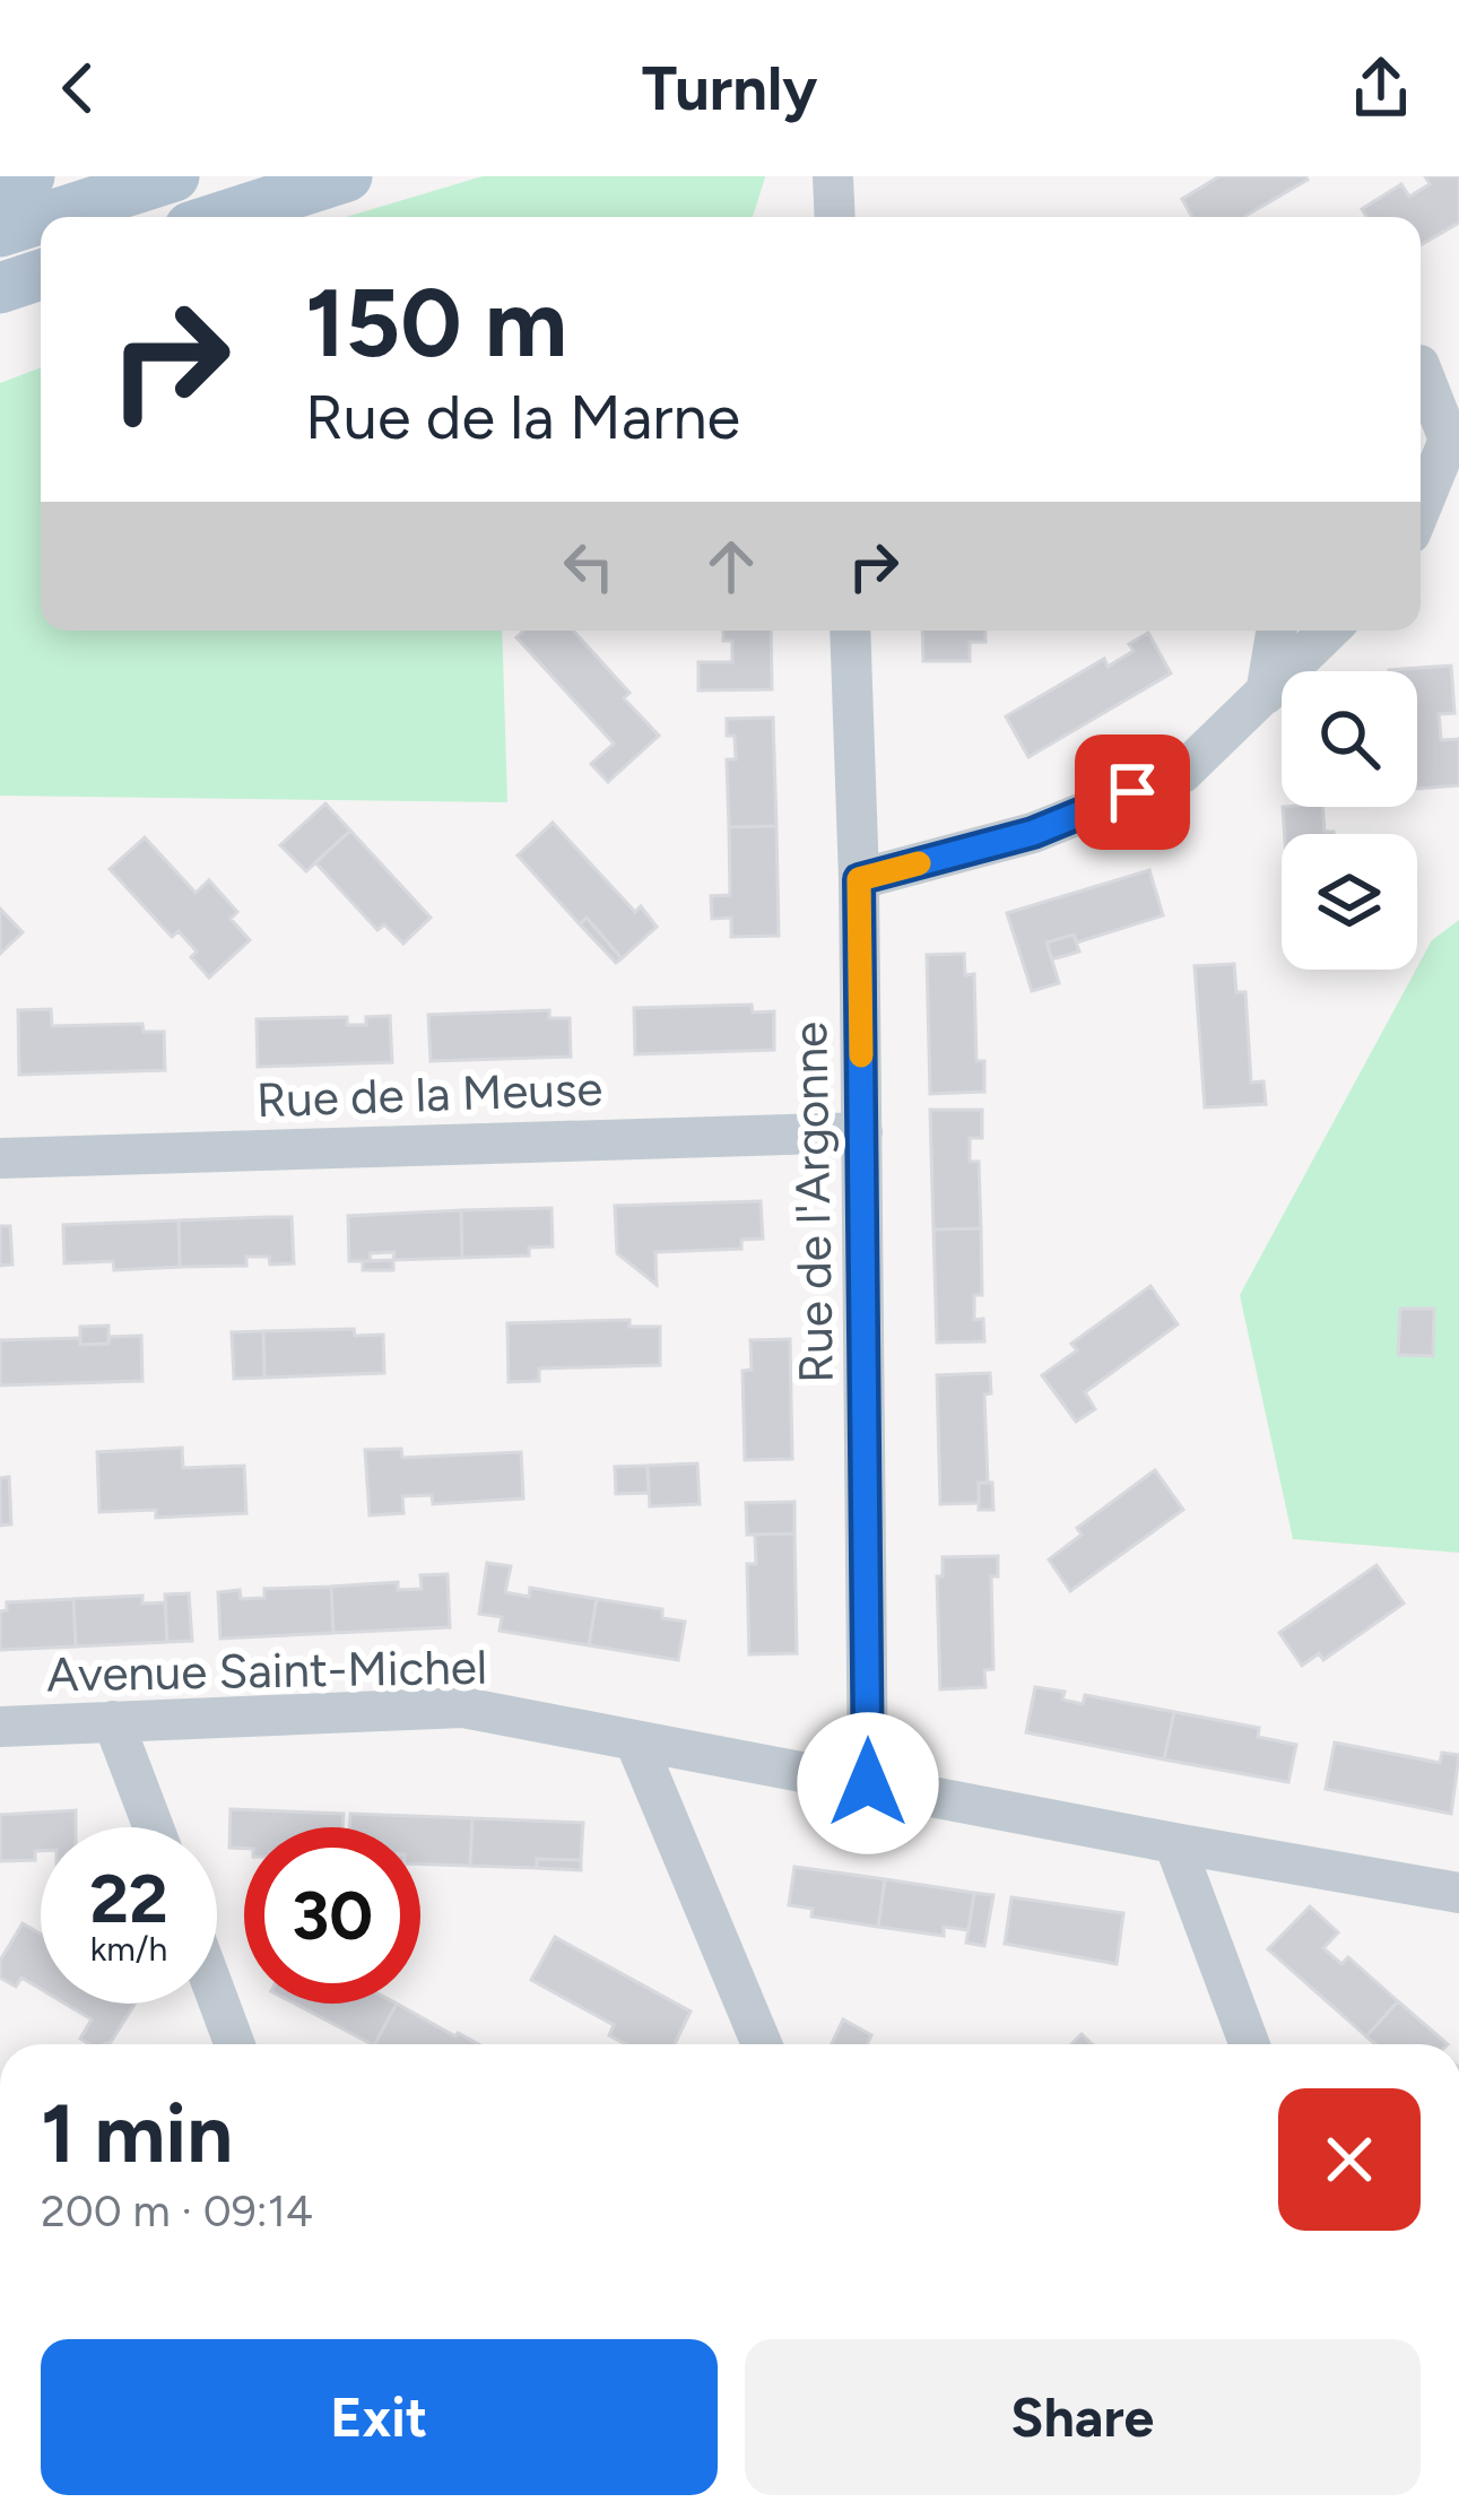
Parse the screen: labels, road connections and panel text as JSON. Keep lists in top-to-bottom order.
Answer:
{
  "streets": {
    "street": ["Rue de la Meuse", "Rue de l'Argonne", "Avenue Saint-Michel"]
  },
  "crossings": [
    ["Rue de la Meuse", "Rue de l'Argonne"],
    ["Rue de l'Argonne", "Avenue Saint-Michel"]
  ],
  "page": {
    "header": "Turnly",
    "turn": ["150 m", "Rue de la Marne"],
    "speed": "22 km/h",
    "limit": "30",
    "heading": ["1 min", "200 m · 09:14"],
    "buttons": ["Exit", "Share"]
  }
}
